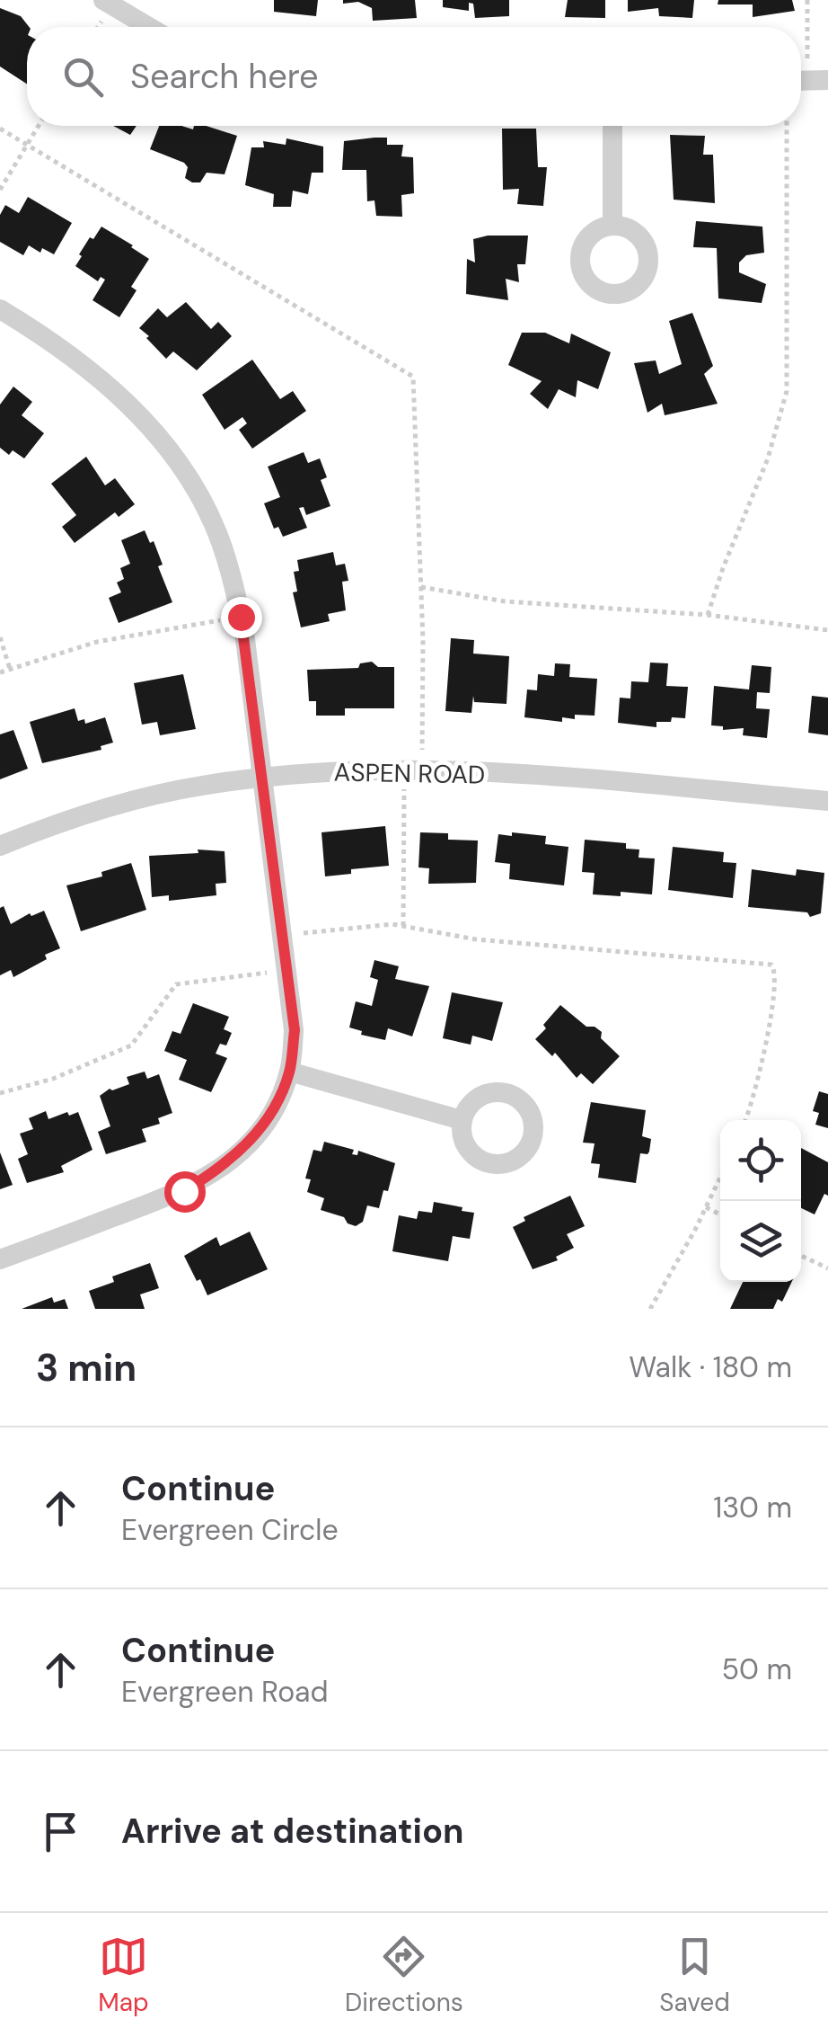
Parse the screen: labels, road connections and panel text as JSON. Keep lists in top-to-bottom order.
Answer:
{
  "streets": {
    "street": ["ASPEN ROAD"]
  },
  "page": {
    "search": "Search here",
    "heading": ["3 min", "Walk · 180 m"],
    "list": [
      ["Continue", "Evergreen Circle", "130 m"],
      ["Continue", "Evergreen Road", "50 m"],
      "Arrive at destination"
    ],
    "nav": ["Map", "Directions", "Saved"]
  }
}
